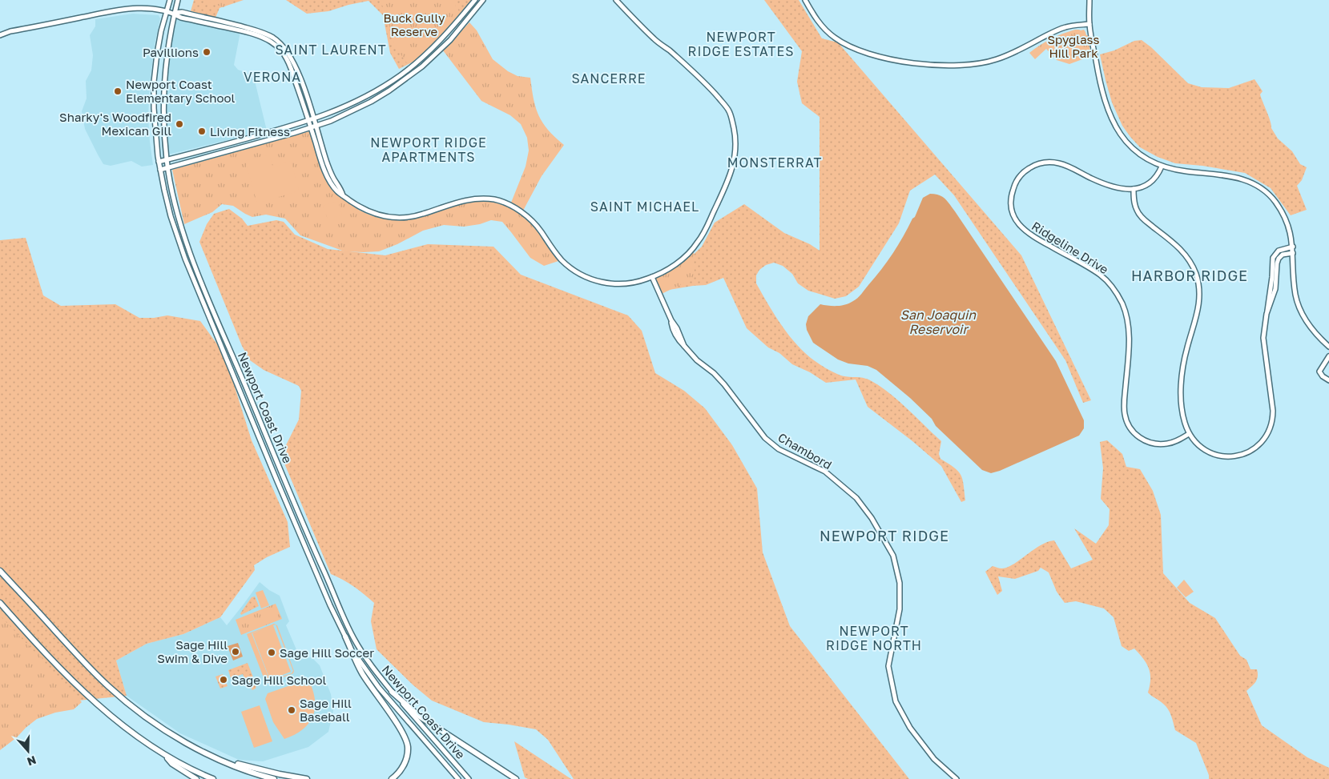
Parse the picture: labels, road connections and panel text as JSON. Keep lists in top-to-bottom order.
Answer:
{
  "streets": {
    "street": ["Ridgeline Drive", "Newport Coast Drive", "Chambord"]
  },
  "districts": [
    "NEWPORT RIDGE ESTATES",
    "SAINT LAURENT",
    "VERONA",
    "SANCERRE",
    "NEWPORT RIDGE APARTMENTS",
    "MONSTERRAT",
    "SAINT MICHAEL",
    "HARBOR RIDGE",
    "NEWPORT RIDGE",
    "NEWPORT RIDGE NORTH"
  ],
  "water": ["San Joaquin Reservoir"],
  "parks": ["Buck Gully Reserve", "Spyglass Hill Park"],
  "places": [
    "Pavillions",
    "Newport Coast Elementary School",
    "Sharky's Woodfired Mexican Gill",
    "Living Fitness",
    "Sage Hill Swim & Dive",
    "Sage Hill Soccer",
    "Sage Hill School",
    "Sage Hill Baseball"
  ],
  "north": "bottom"
}
